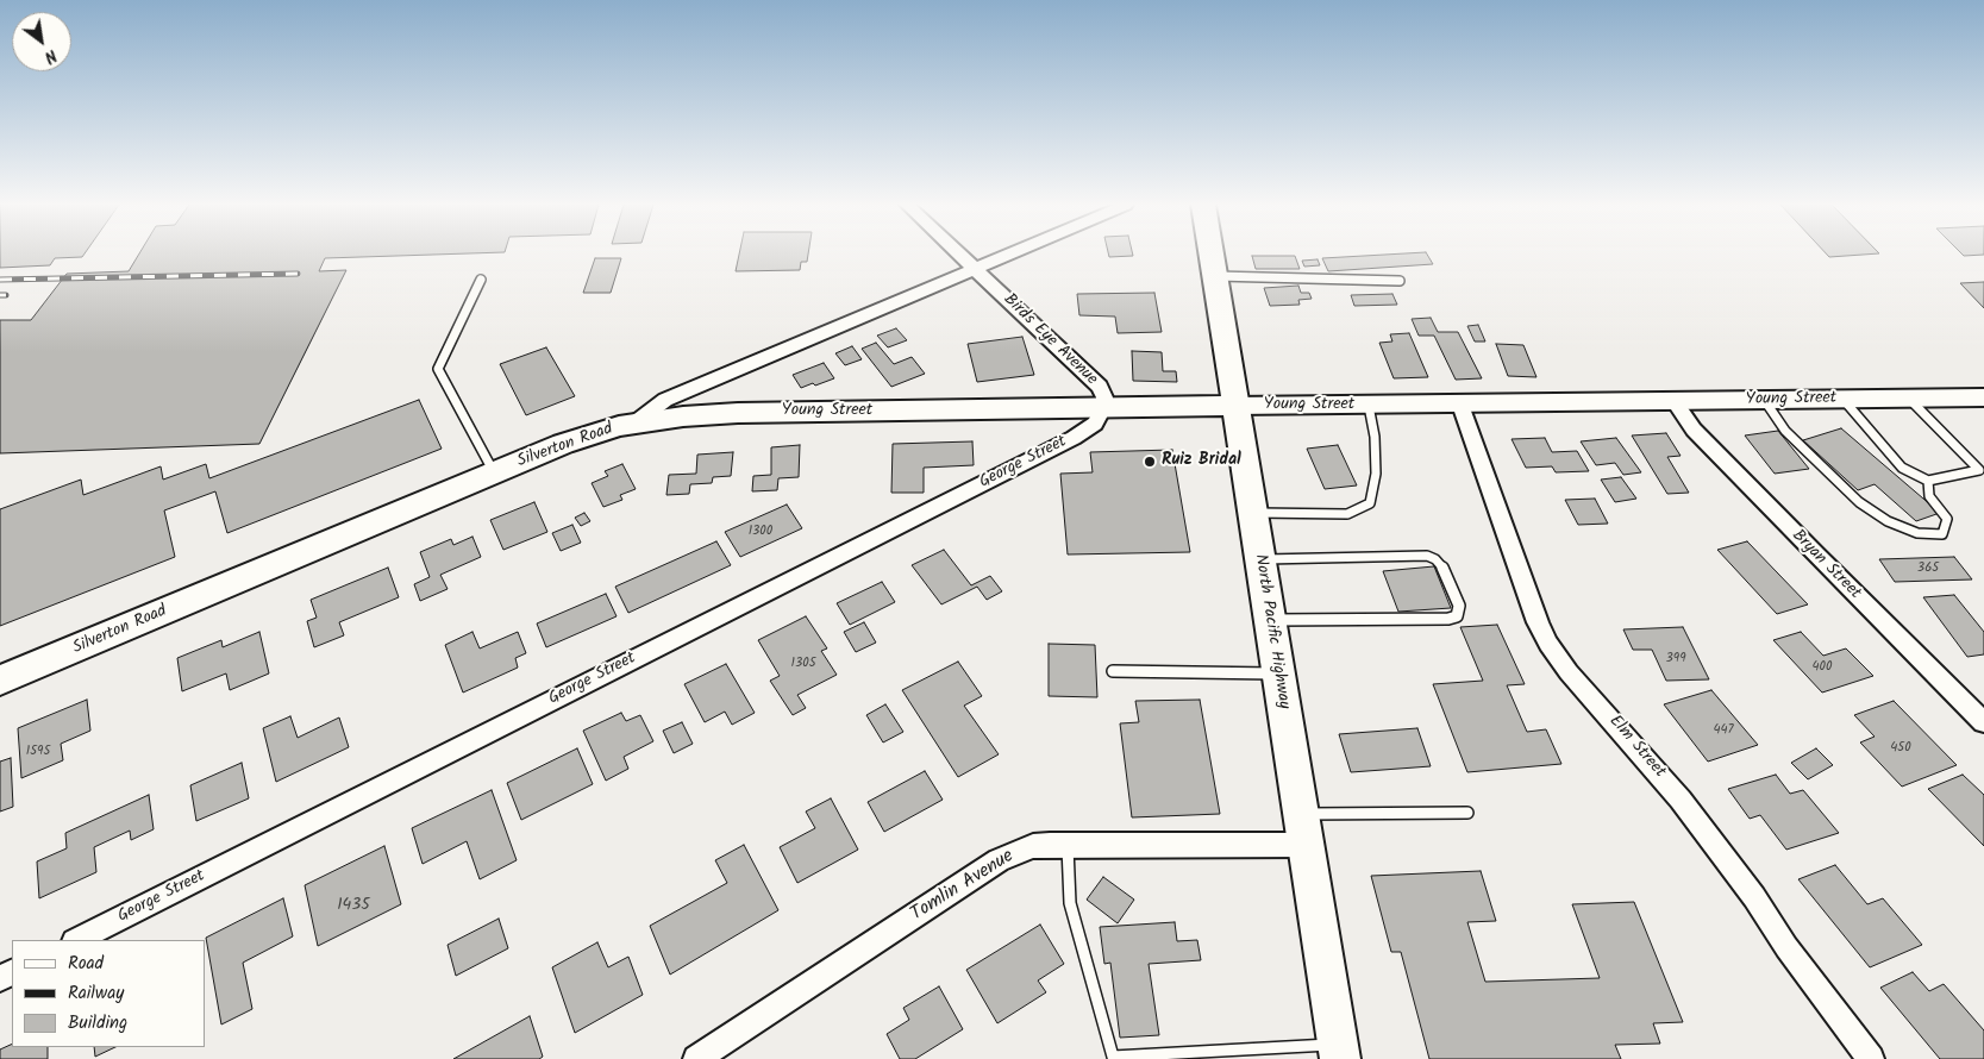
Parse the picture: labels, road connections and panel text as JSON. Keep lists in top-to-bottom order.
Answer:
{
  "streets": {
    "main road": ["Young Street", "Silverton Road", "North Pacific Highway"],
    "street": [
      "Birds Eye Avenue",
      "George Street",
      "Bryan Street",
      "Elm Street",
      "Tomlin Avenue"
    ]
  },
  "crossings": [
    ["Birds Eye Avenue", "Young Street"],
    ["Birds Eye Avenue", "Silverton Road"],
    ["Birds Eye Avenue", "George Street"],
    ["Young Street", "Silverton Road"],
    ["Young Street", "George Street"],
    ["Young Street", "Bryan Street"],
    ["Young Street", "North Pacific Highway"],
    ["Young Street", "Elm Street"],
    ["North Pacific Highway", "Tomlin Avenue"]
  ],
  "places": ["Ruiz Bridal"],
  "house_numbers": [
    "1300",
    "365",
    "399",
    "1305",
    "400",
    "447",
    "450",
    "1595",
    "1435"
  ],
  "legend": ["Road", "Railway", "Building"],
  "north": "bottom right"
}
